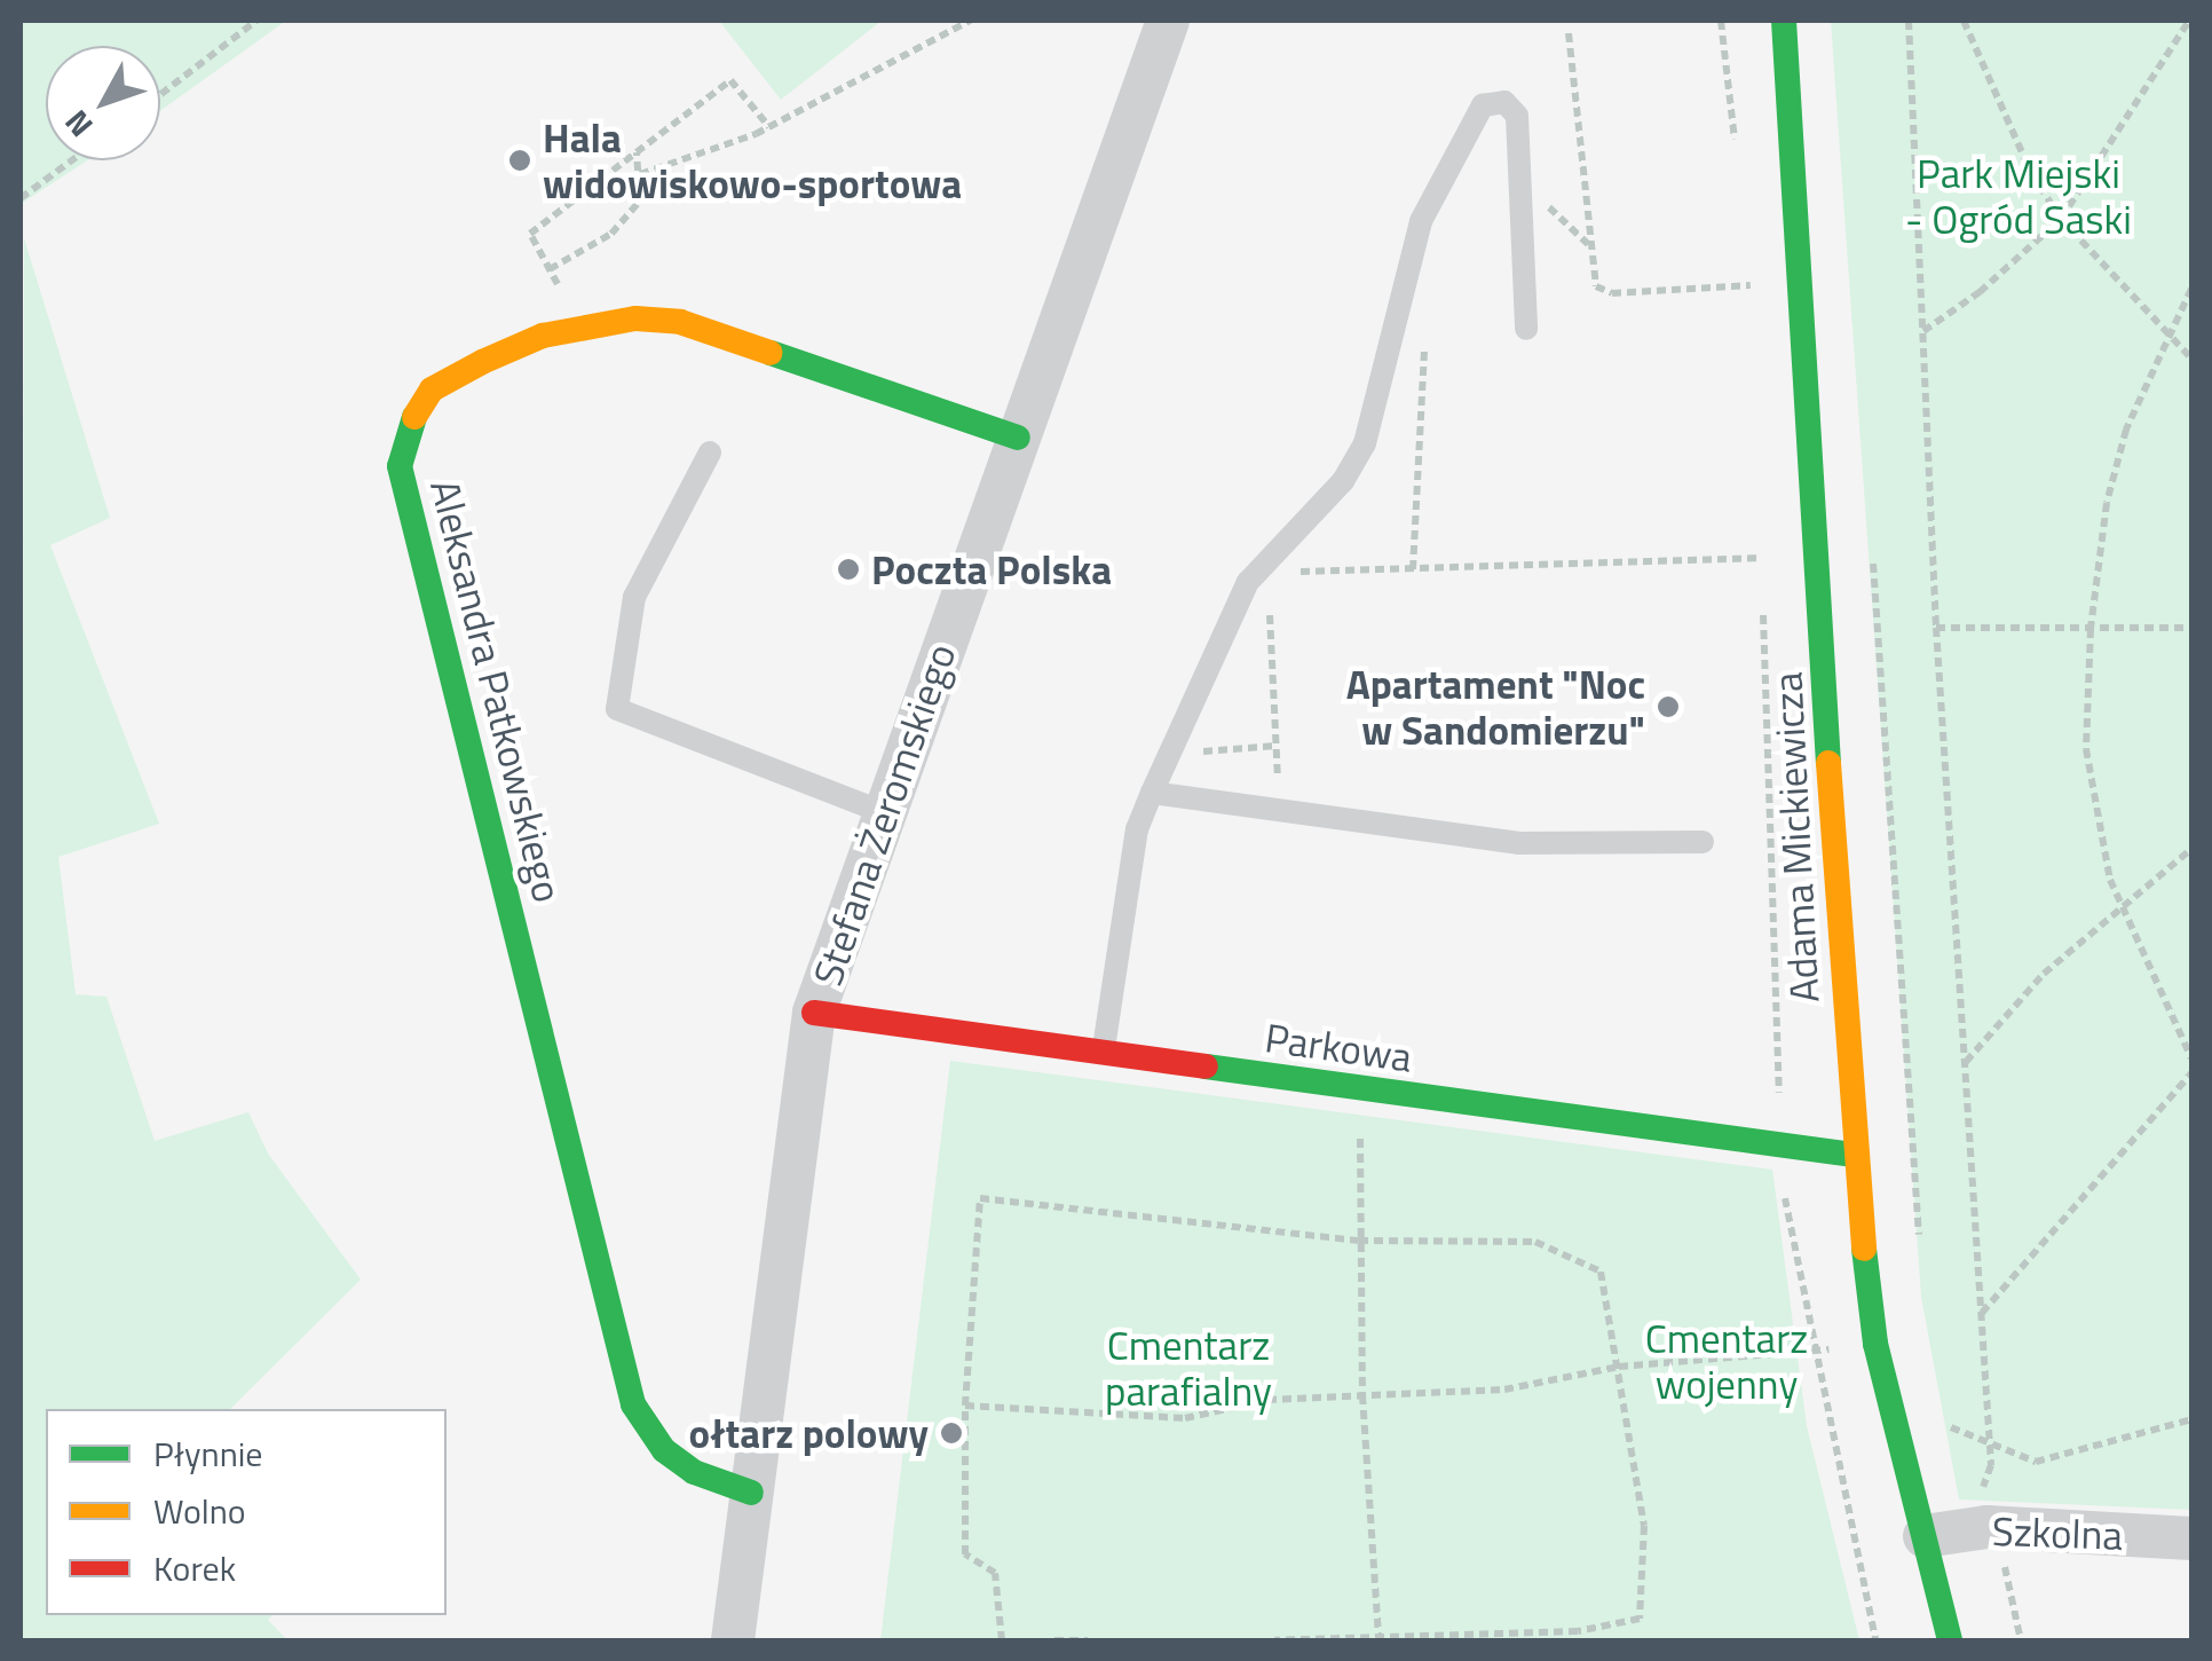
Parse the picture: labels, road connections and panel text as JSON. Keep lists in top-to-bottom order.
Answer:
{
  "streets": {
    "street": [
      "Aleksandra Patkowskiego",
      "Stefana Żeromskiego",
      "Adama Mickiewicza",
      "Parkowa",
      "Szkolna"
    ]
  },
  "crossings": [
    ["Aleksandra Patkowskiego", "Stefana Żeromskiego"],
    ["Stefana Żeromskiego", "Parkowa"],
    ["Adama Mickiewicza", "Parkowa"],
    ["Adama Mickiewicza", "Szkolna"]
  ],
  "parks": ["Park Miejski - Ogród Saski", "Cmentarz wojenny", "Cmentarz parafialny"],
  "places": [
    "Hala widowiskowo-sportowa",
    "Poczta Polska",
    "Apartament \"Noc w Sandomierzu\"",
    "ołtarz polowy"
  ],
  "legend": ["Płynnie", "Wolno", "Korek"],
  "north": "bottom left"
}
